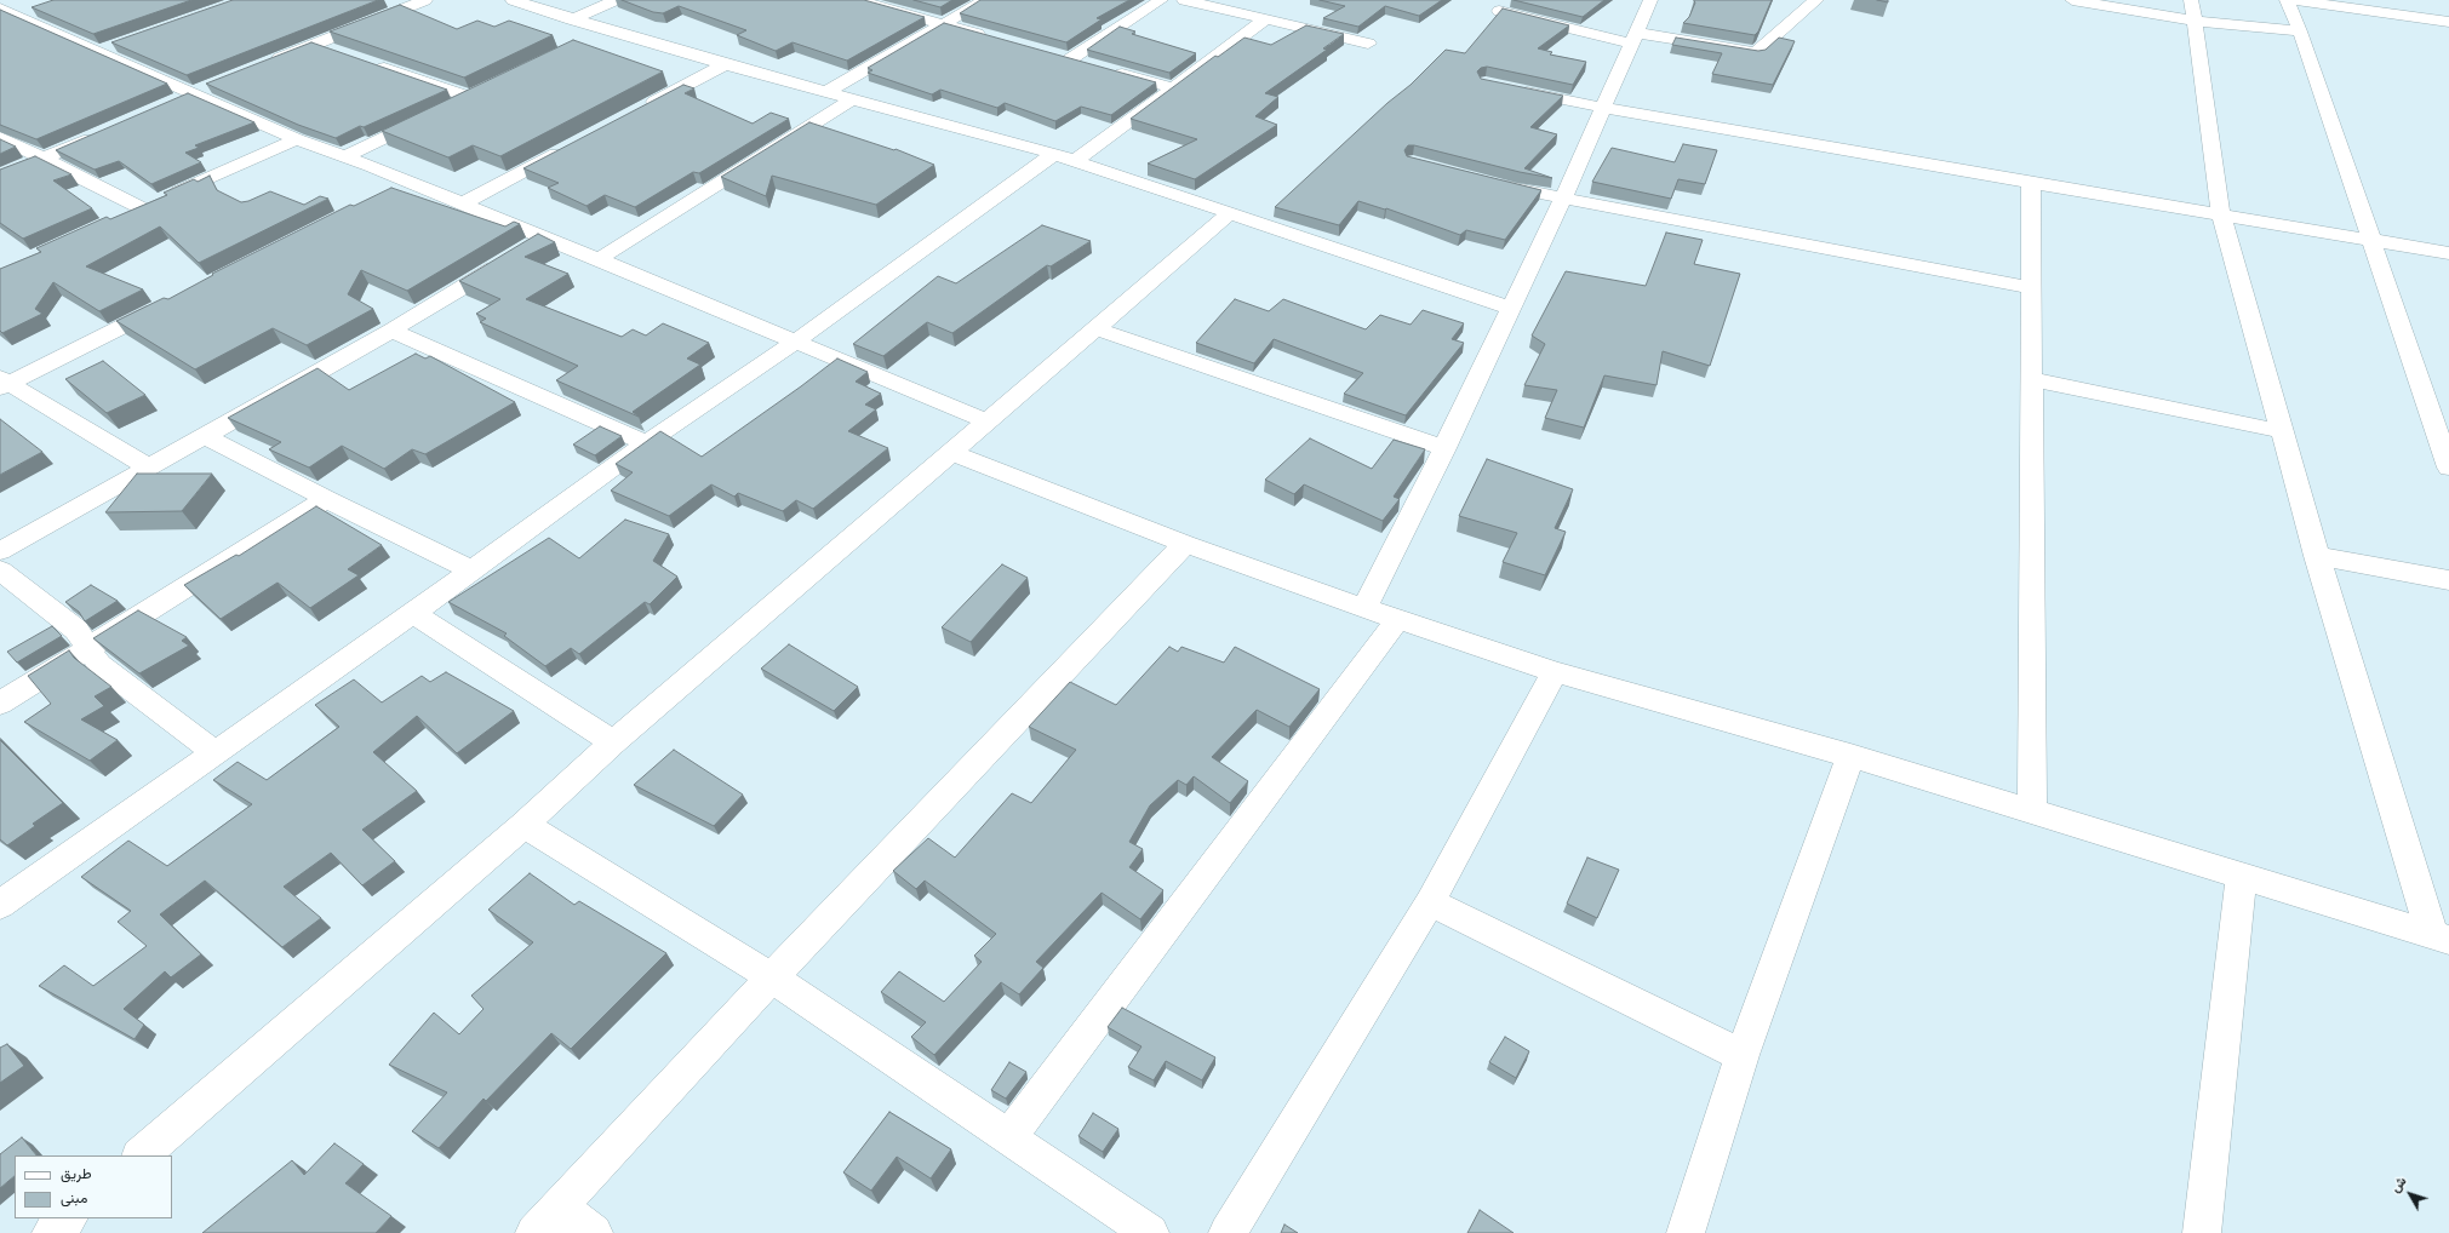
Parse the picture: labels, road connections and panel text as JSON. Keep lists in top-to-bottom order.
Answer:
{
  "legend": ["طريق", "مبنى"],
  "north": "top left"
}
